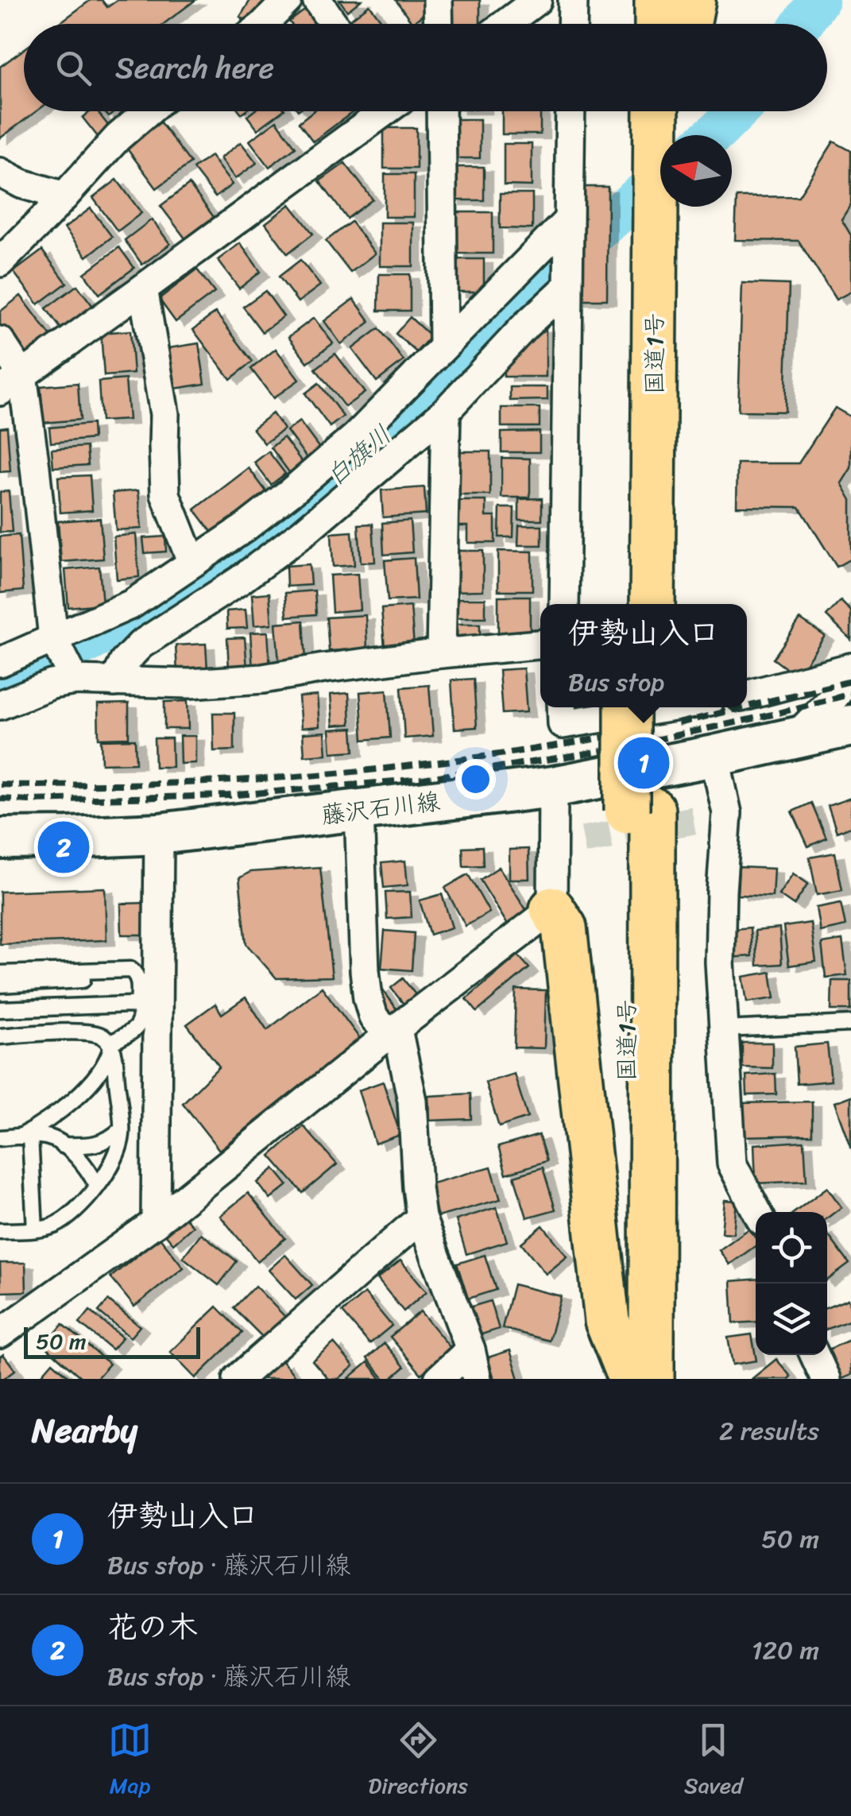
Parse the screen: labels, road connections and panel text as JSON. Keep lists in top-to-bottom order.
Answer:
{
  "streets": {
    "highway": ["国道1号"],
    "street": ["藤沢石川線"]
  },
  "water": ["白旗川"],
  "scale_bar": "50 m",
  "north": "left",
  "page": {
    "search": "Search here",
    "popup": ["伊勢山入口", "Bus stop"],
    "pins": ["1", "2"],
    "scale": "50 m",
    "heading": ["Nearby", "2 results"],
    "list": [
      {
        "mark": "1",
        "name": "伊勢山入口",
        "note": "Bus stop · 藤沢石川線",
        "value": "50 m"
      },
      {
        "mark": "2",
        "name": "花の木",
        "note": "Bus stop · 藤沢石川線",
        "value": "120 m"
      }
    ],
    "nav": ["Map", "Directions", "Saved"]
  }
}
